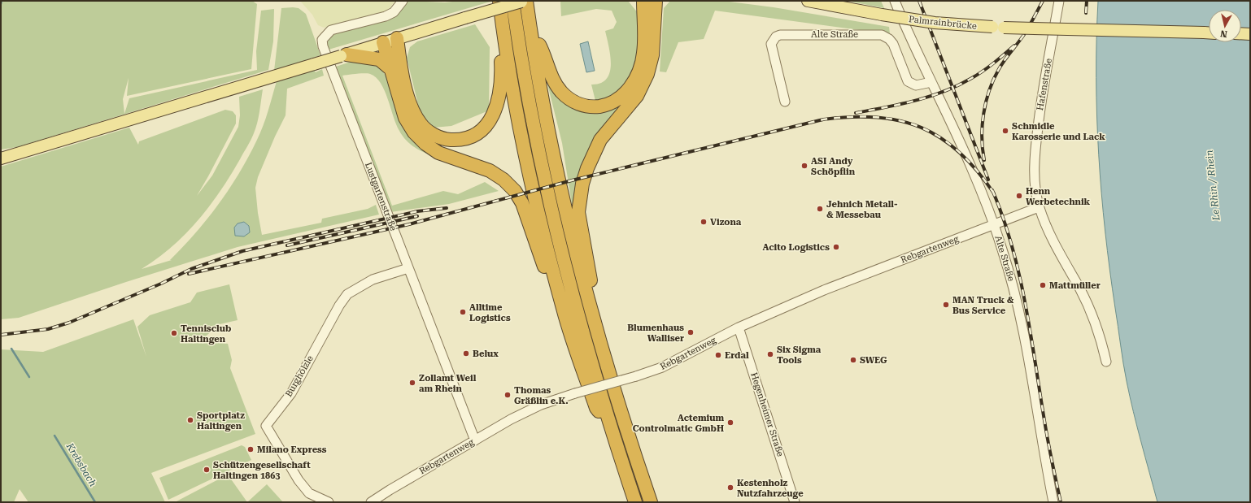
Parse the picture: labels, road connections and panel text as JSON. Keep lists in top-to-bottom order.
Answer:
{
  "streets": {
    "main road": ["Palmrainbrücke"],
    "street": [
      "Alte Straße",
      "Hafenstraße",
      "Lustgartenstraße",
      "Rebgartenweg",
      "Burghölzle",
      "Hegenheimer Straße"
    ]
  },
  "crossings": [
    ["Alte Straße", "Rebgartenweg"],
    ["Lustgartenstraße", "Rebgartenweg"],
    ["Lustgartenstraße", "Burghölzle"],
    ["Rebgartenweg", "Hegenheimer Straße"]
  ],
  "water": ["Le Rhin / Rhein", "Krebsbach"],
  "places": [
    "Schmidle Karosserie und Lack",
    "ASI Andy Schöpflin",
    "Henn Werbetechnik",
    "Jehnich Metall- & Messebau",
    "Vizona",
    "Acito Logistics",
    "Mattmüller",
    "MAN Truck & Bus Service",
    "Alltime Logistics",
    "Blumenhaus Walliser",
    "Tennisclub Haltingen",
    "Belux",
    "Six Sigma Tools",
    "Erdal",
    "SWEG",
    "Zollamt Weil am Rhein",
    "Thomas Gräßlin e.K.",
    "Sportplatz Haltingen",
    "Actemium Controlmatic GmbH",
    "Milano Express",
    "Schützengesellschaft Haltingen 1863",
    "Kestenholz Nutzfahrzeuge"
  ],
  "north": "bottom"
}
